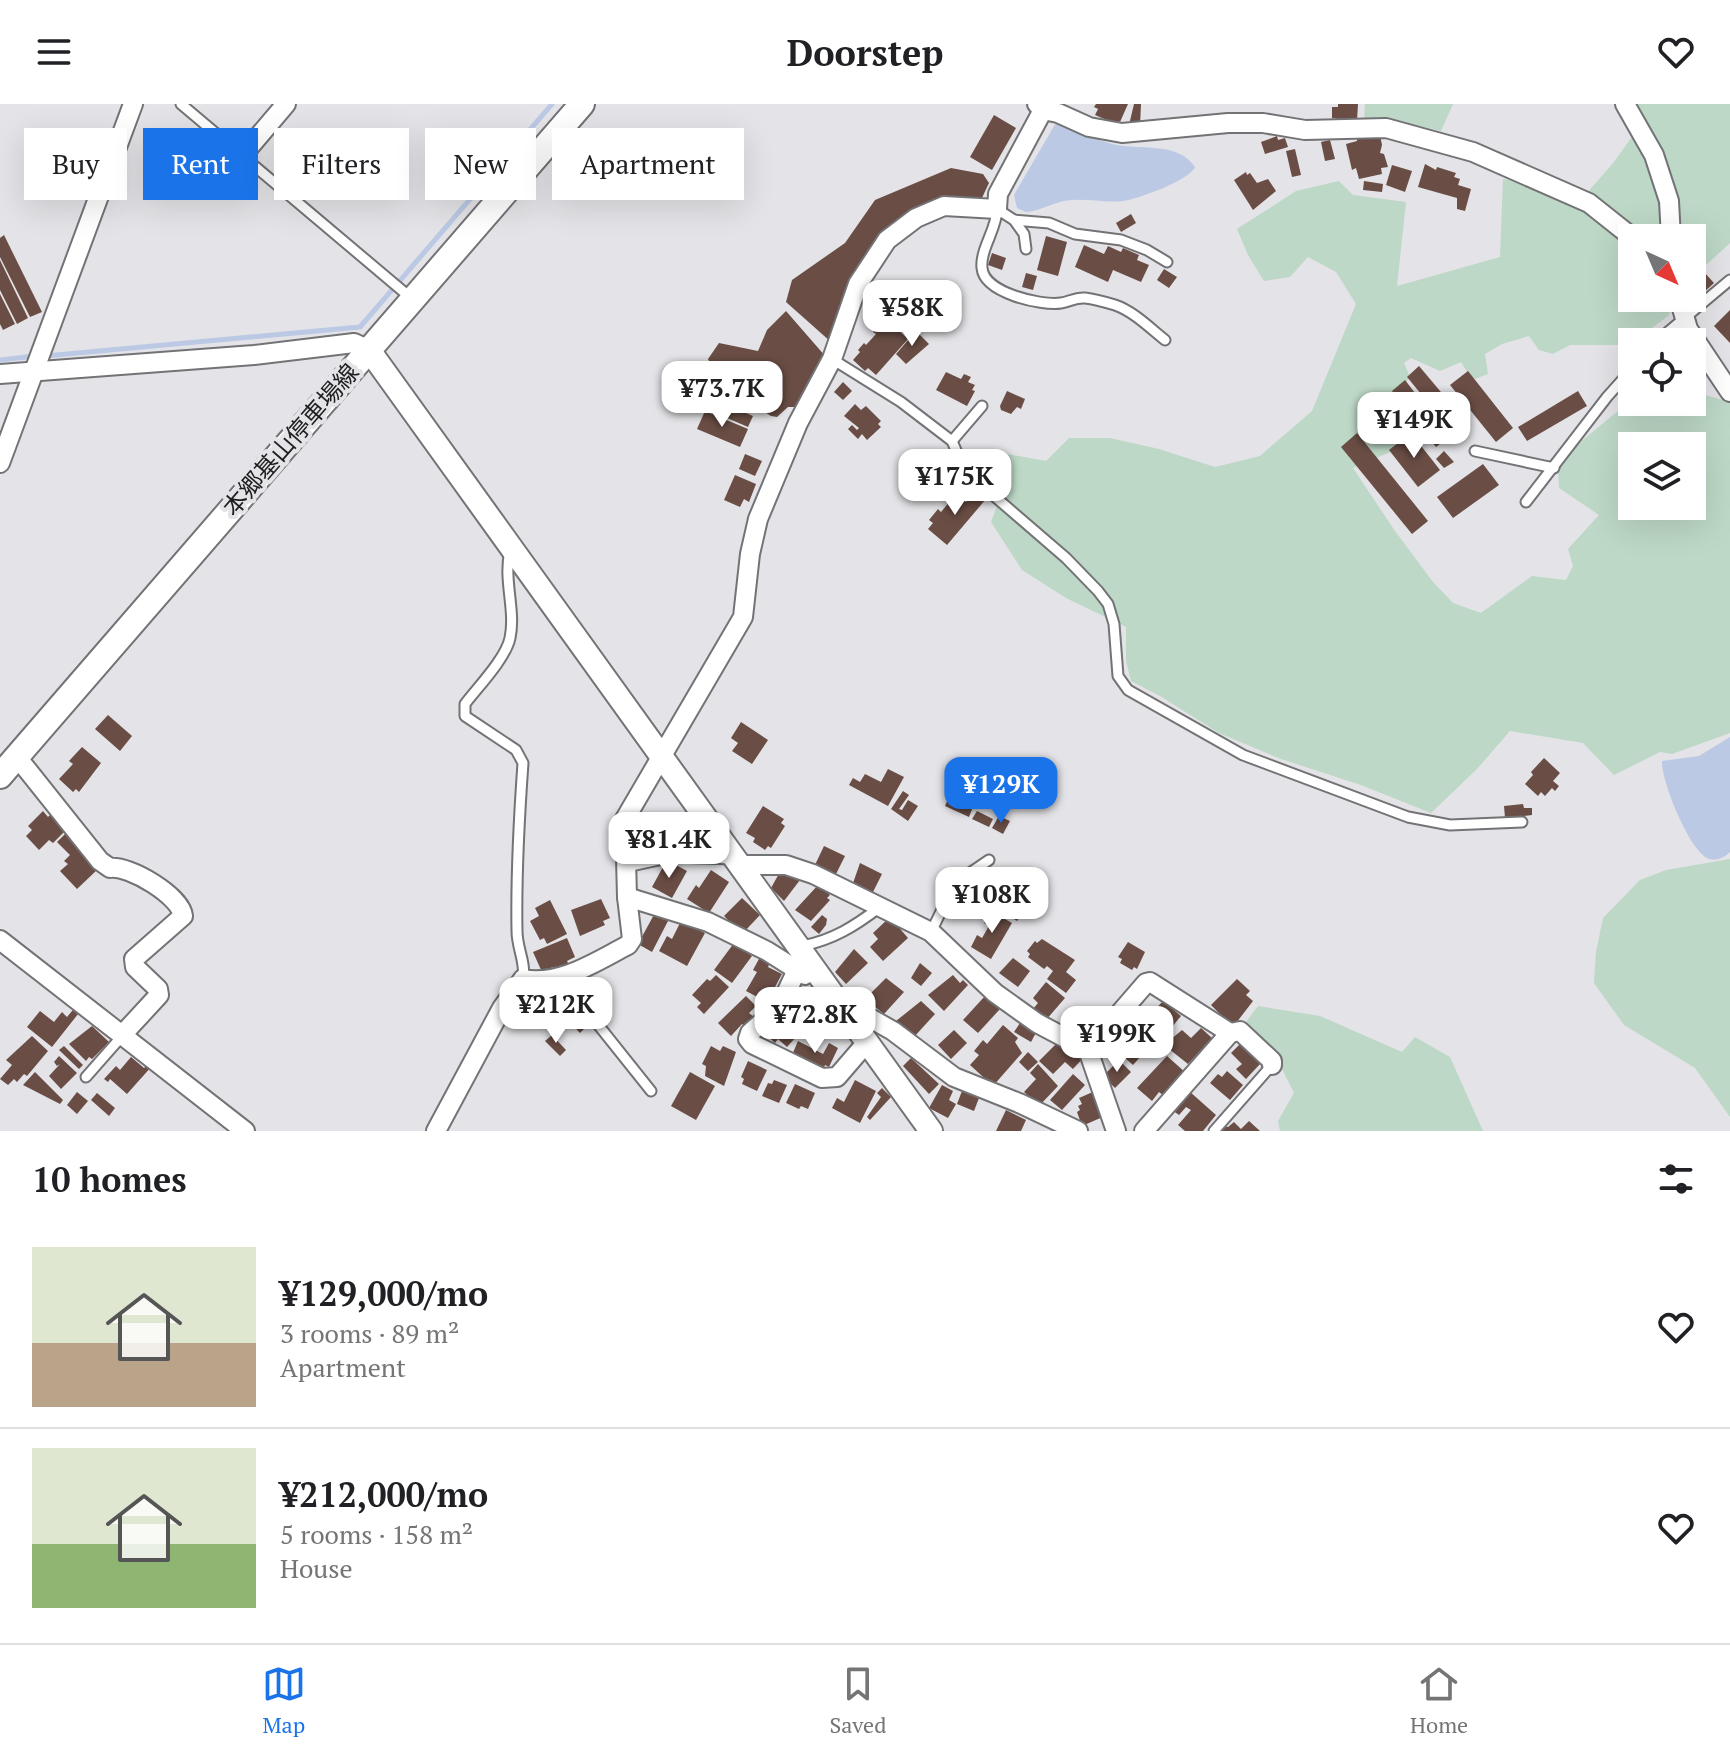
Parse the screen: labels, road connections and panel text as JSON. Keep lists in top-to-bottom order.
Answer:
{
  "streets": {
    "main road": ["本郷基山停車場線"]
  },
  "north": "bottom right",
  "page": {
    "header": "Doorstep",
    "chip": [
      "Buy",
      "Rent",
      "Filters",
      "New",
      "Apartment"
    ],
    "price": [
      "¥58K",
      "¥73.7K",
      "¥149K",
      "¥175K",
      "¥129K",
      "¥81.4K",
      "¥108K",
      "¥212K",
      "¥72.8K",
      "¥199K"
    ],
    "heading": "10 homes",
    "list": [
      {
        "name": "¥129,000/mo",
        "note": "3 rooms · 89 m² · Apartment"
      },
      {
        "name": "¥212,000/mo",
        "note": "5 rooms · 158 m² · House"
      }
    ],
    "tabs": ["Map", "Saved", "Home"]
  }
}
